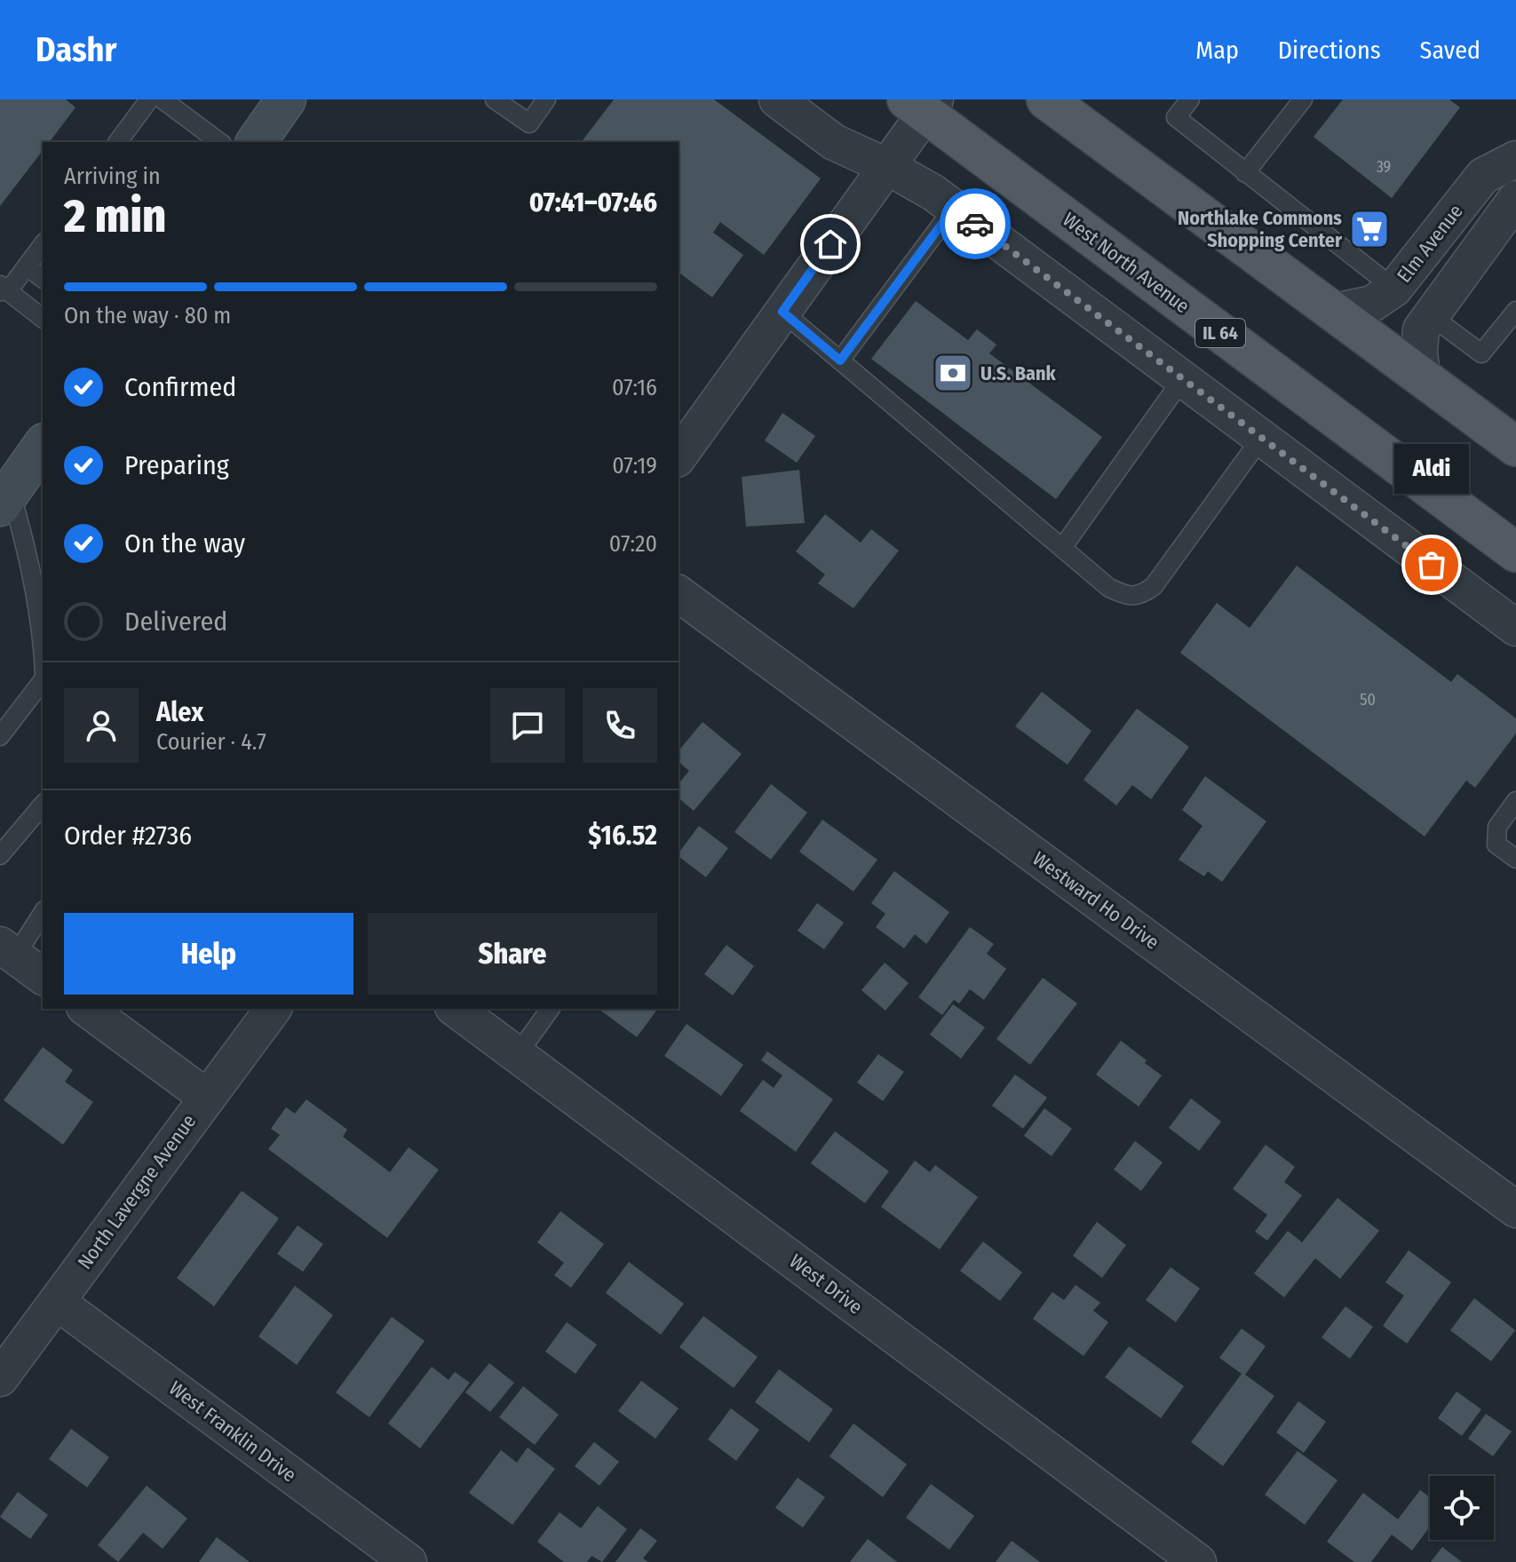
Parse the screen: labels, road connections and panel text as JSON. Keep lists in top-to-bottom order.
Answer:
{
  "streets": {
    "main road": ["West North Avenue", "IL 64"],
    "street": [
      "Elm Avenue",
      "Westward Ho Drive",
      "North Lavergne Avenue",
      "West Drive",
      "West Franklin Drive"
    ]
  },
  "crossings": [
    ["North Lavergne Avenue", "West Franklin Drive"]
  ],
  "places": {
    "supermarket": ["Northlake Commons Shopping Center"],
    "bank": ["U.S. Bank"],
    "other": ["Aldi"]
  },
  "house_numbers": ["39", "50"],
  "page": {
    "header": "Dashr",
    "nav": ["Map", "Directions", "Saved"],
    "heading": ["2 min", "Arriving in", "07:41–07:46"],
    "panel": [
      "Alex",
      "Courier · 4.7",
      "Order #2736",
      "$16.52"
    ],
    "bar": "On the way · 80 m",
    "list": [
      ["Confirmed", "07:16"],
      ["Preparing", "07:19"],
      ["On the way", "07:20"],
      "Delivered"
    ],
    "bubble": "Aldi",
    "buttons": ["Help", "Share"]
  }
}
